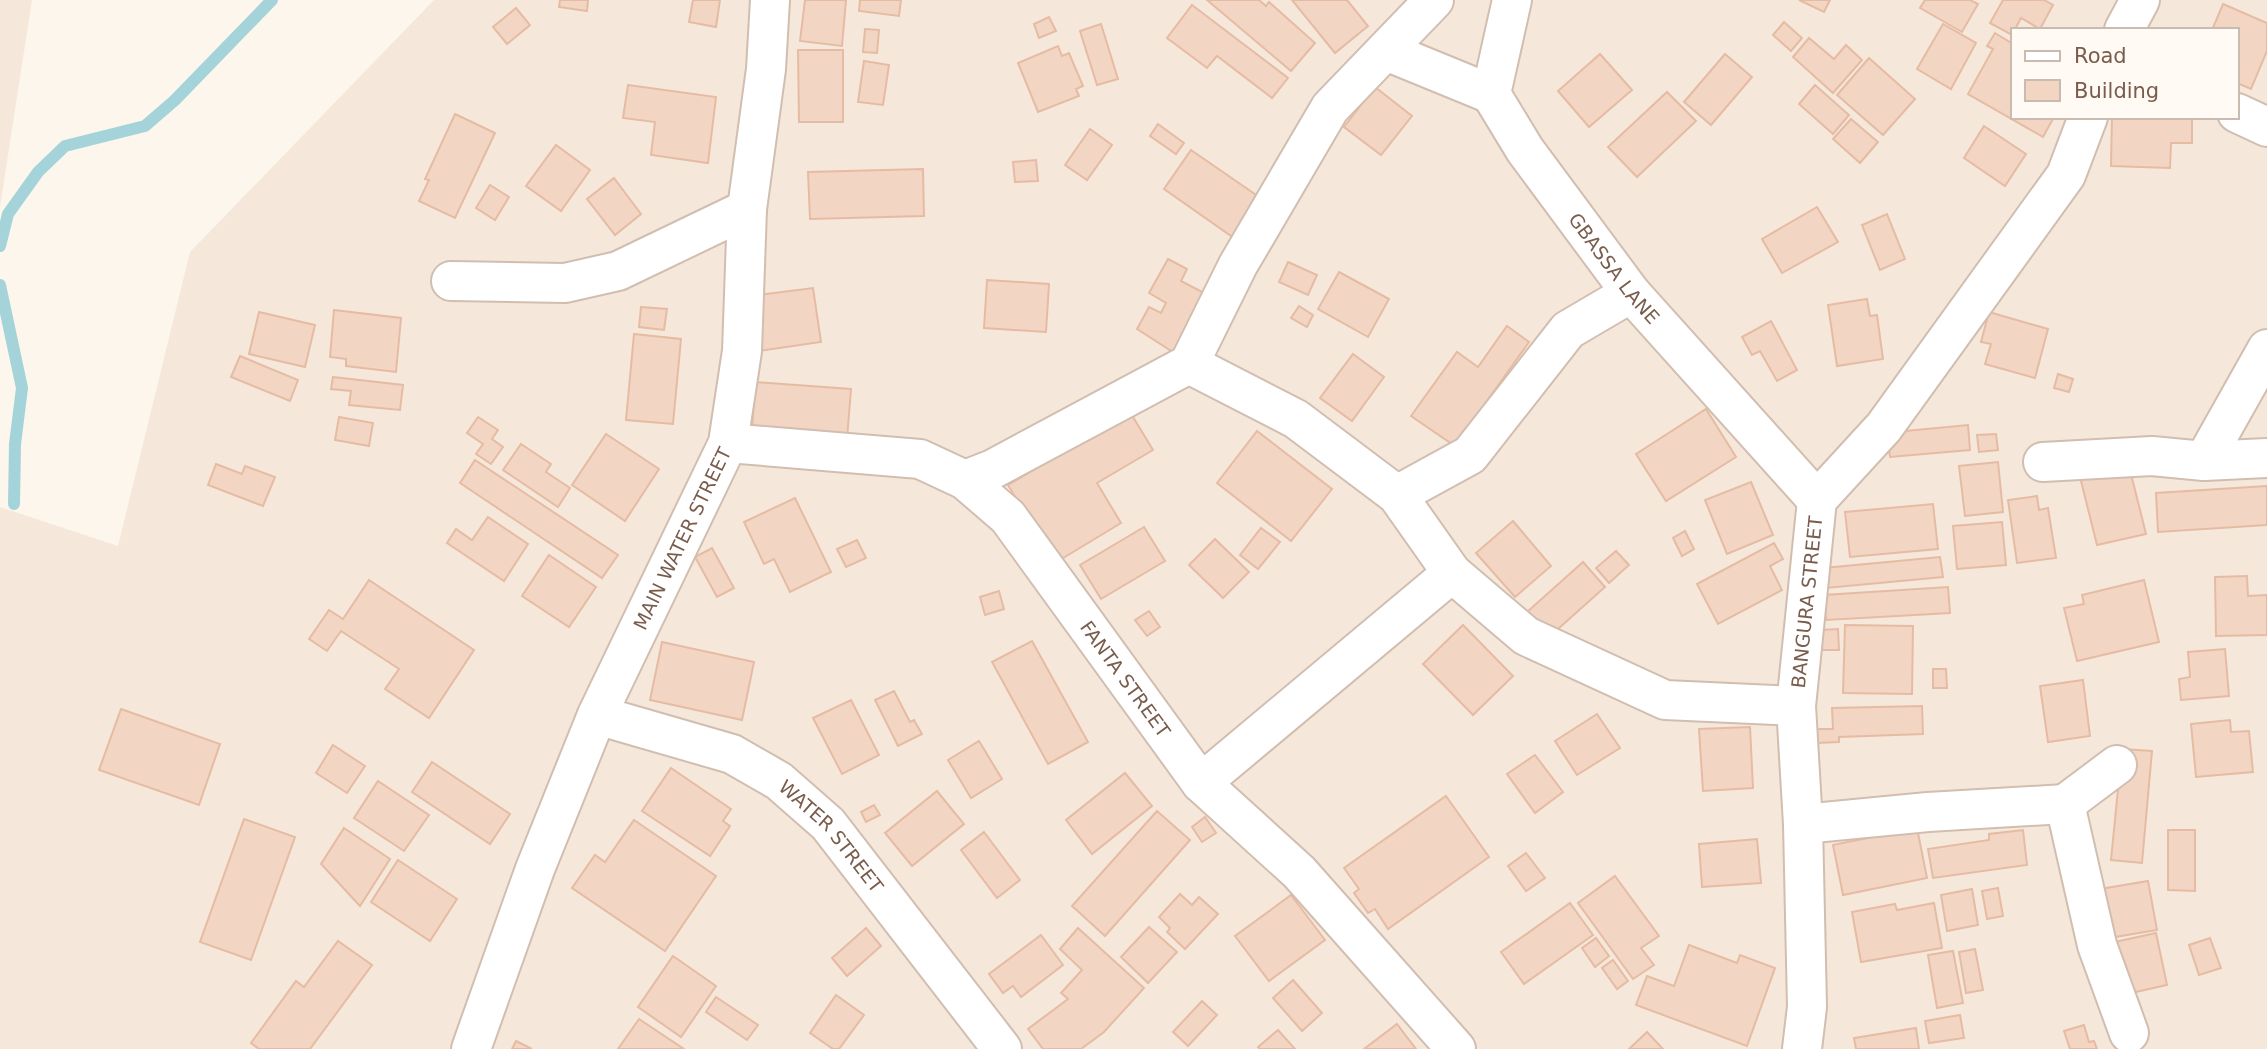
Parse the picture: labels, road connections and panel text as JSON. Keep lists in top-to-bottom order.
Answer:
{
  "streets": {
    "street": [
      "GBASSA LANE",
      "MAIN WATER STREET",
      "BANGURA STREET",
      "FANTA STREET",
      "WATER STREET"
    ]
  },
  "crossings": [
    ["GBASSA LANE", "BANGURA STREET"],
    ["MAIN WATER STREET", "FANTA STREET"],
    ["MAIN WATER STREET", "WATER STREET"]
  ],
  "legend": ["Road", "Building"]
}
